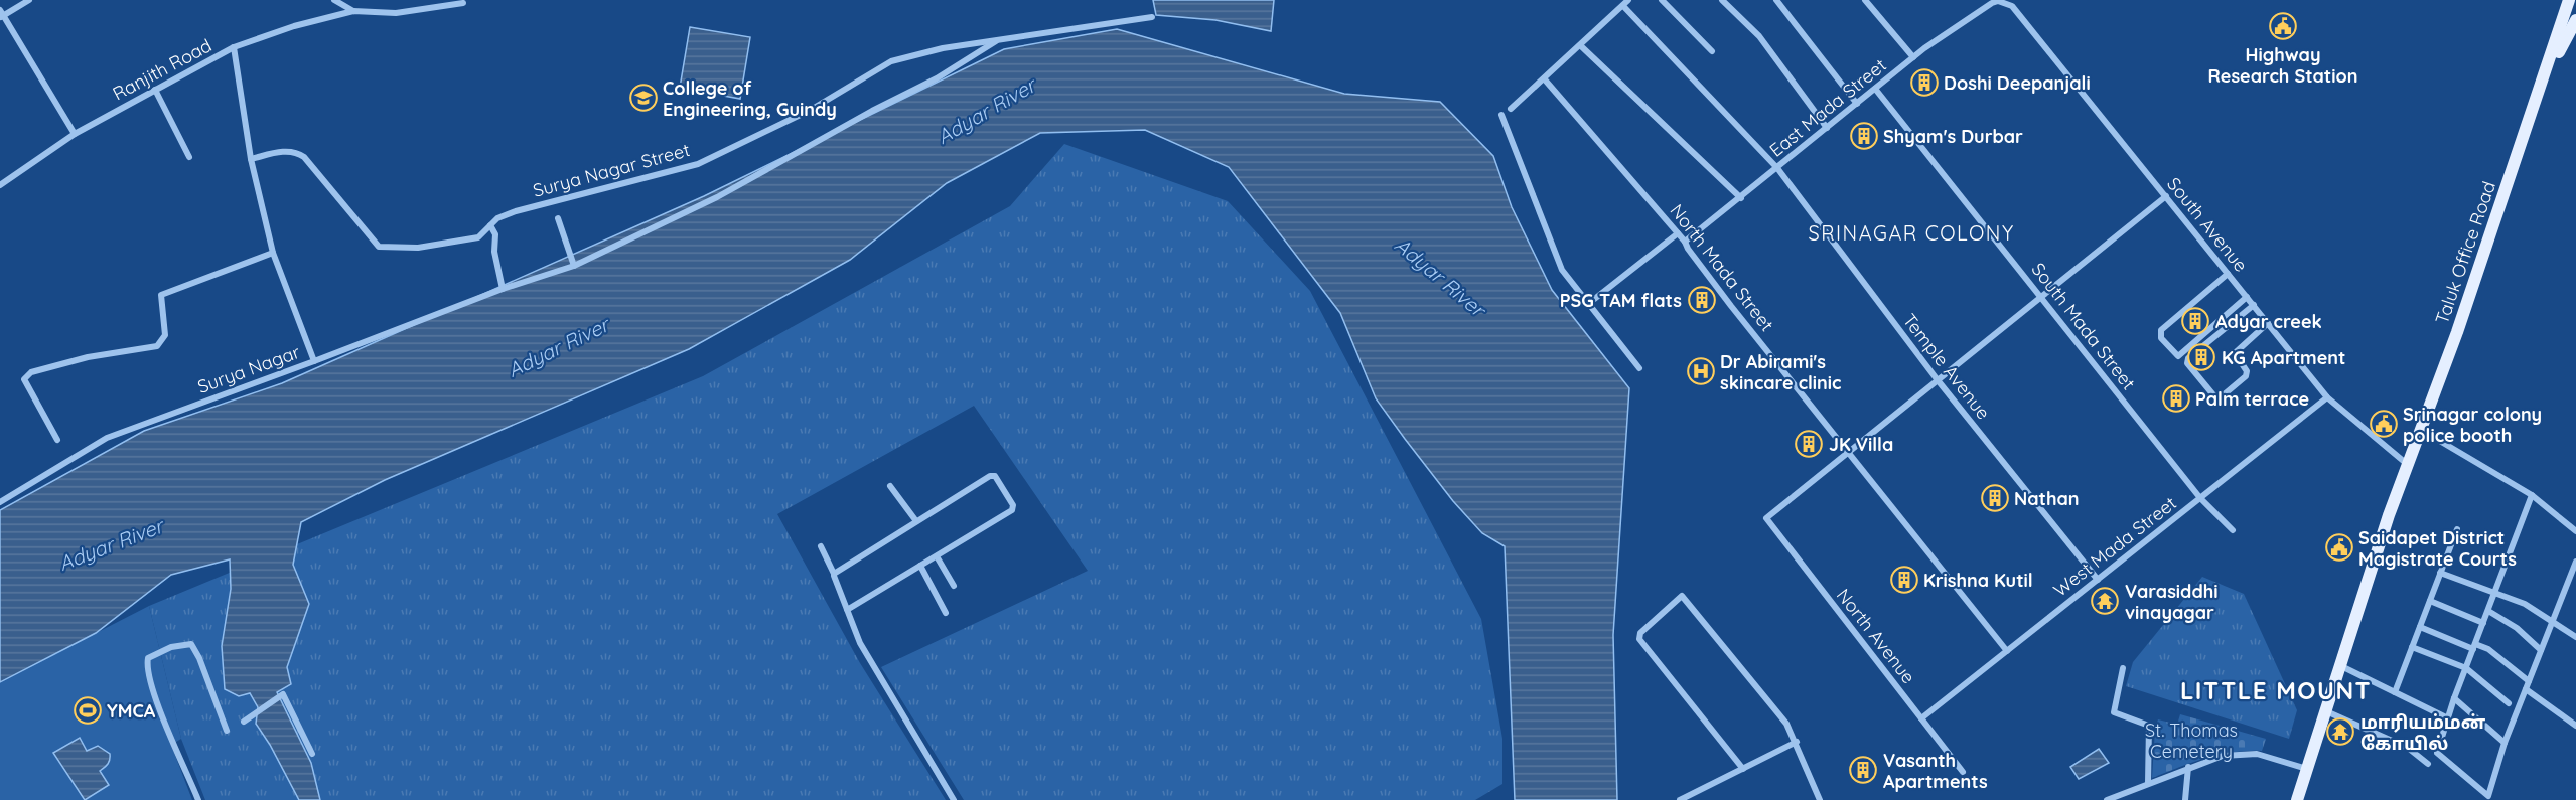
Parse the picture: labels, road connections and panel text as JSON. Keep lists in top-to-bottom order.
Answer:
{
  "streets": {
    "main road": ["Taluk Office Road"],
    "street": [
      "Ranjith Road",
      "East Mada Street",
      "Surya Nagar Street",
      "South Avenue",
      "North Mada Street",
      "South Mada Street",
      "Temple Avenue",
      "Surya Nagar",
      "West Mada Street",
      "North Avenue"
    ]
  },
  "crossings": [
    ["Ranjith Road", "Surya Nagar"],
    ["East Mada Street", "South Avenue"],
    ["East Mada Street", "North Mada Street"],
    ["East Mada Street", "South Mada Street"],
    ["East Mada Street", "Temple Avenue"],
    ["Surya Nagar Street", "Surya Nagar"],
    ["South Avenue", "Taluk Office Road"],
    ["South Avenue", "West Mada Street"],
    ["North Mada Street", "West Mada Street"],
    ["North Mada Street", "North Avenue"],
    ["South Mada Street", "West Mada Street"],
    ["Temple Avenue", "West Mada Street"],
    ["West Mada Street", "North Avenue"]
  ],
  "districts": ["SRINAGAR COLONY", "LITTLE MOUNT"],
  "water": ["Adyar River"],
  "parks": ["St. Thomas Cemetery"],
  "places": {
    "public building": ["Highway Research Station", "Srinagar colony police booth", "Saidapet District Magistrate Courts"],
    "building": [
      "Doshi Deepanjali",
      "Shyam's Durbar",
      "PSG TAM flats",
      "Adyar creek",
      "KG Apartment",
      "Palm terrace",
      "JK Villa",
      "Nathan",
      "Krishna Kutil",
      "Vasanth Apartments"
    ],
    "school or university": ["College of Engineering, Guindy"],
    "hospital": ["Dr Abirami's skincare clinic"],
    "temple": ["Varasiddhi vinayagar", "மாரியம்மன் கோயில்"],
    "sports": ["YMCA"]
  }
}
